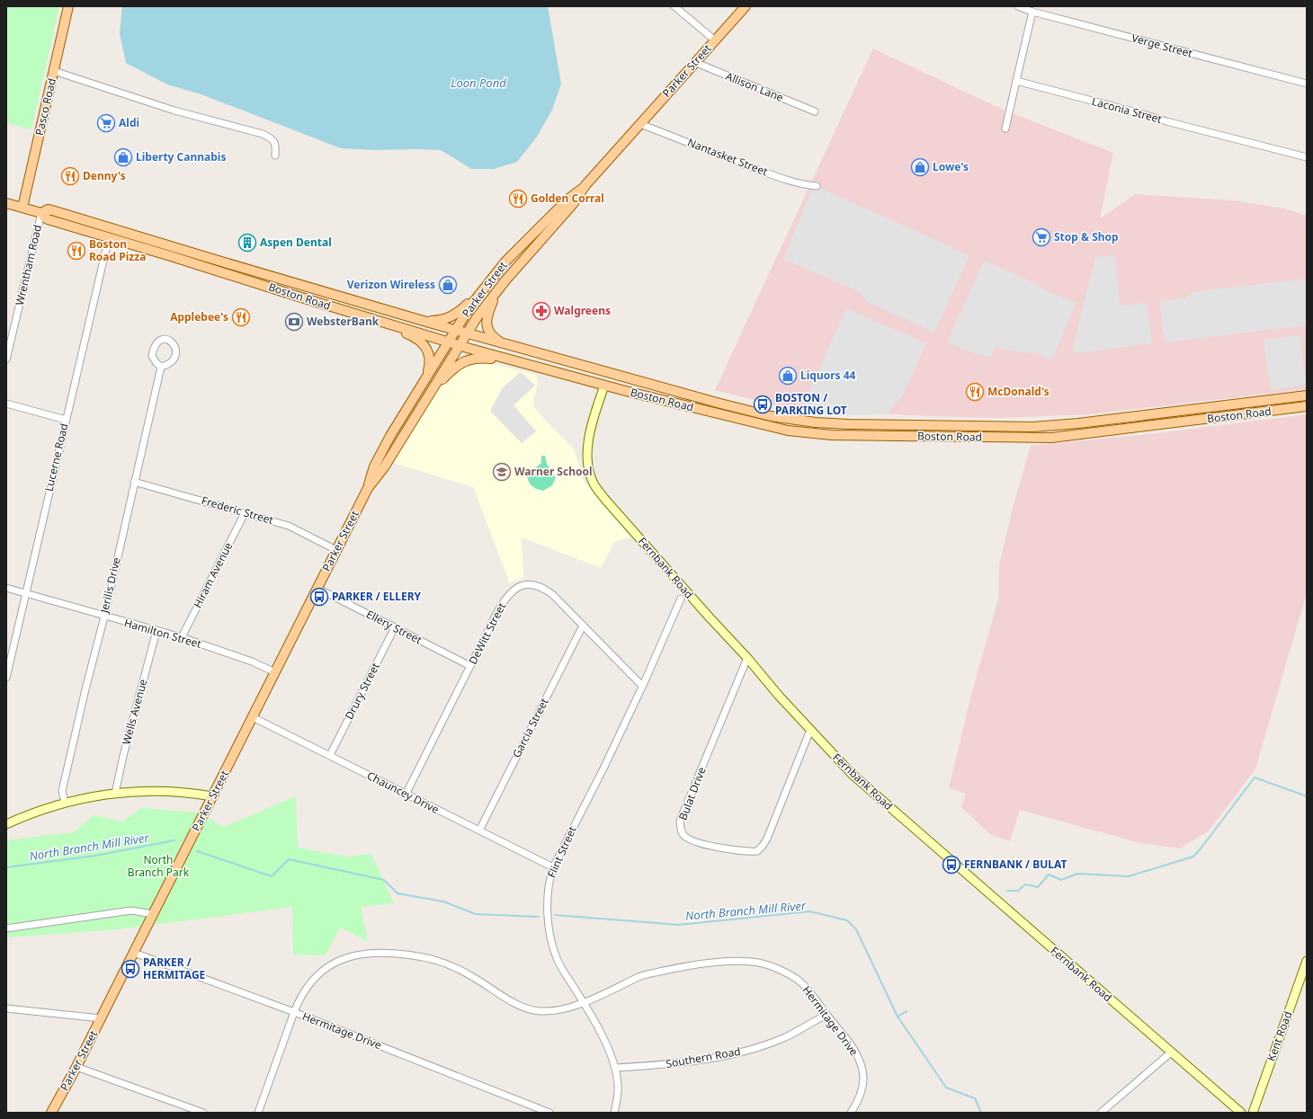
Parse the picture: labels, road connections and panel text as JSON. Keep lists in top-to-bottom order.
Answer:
{
  "streets": {
    "main road": [
      "Parker Street",
      "Pasco Road",
      "Boston Road",
      "Fernbank Road",
      "Kent Road"
    ],
    "street": [
      "Verge Street",
      "Allison Lane",
      "Laconia Street",
      "Nantasket Street",
      "Wrentham Road",
      "Lucerne Road",
      "Frederic Street",
      "Hiram Avenue",
      "Jerilis Drive",
      "Ellery Street",
      "Hamilton Street",
      "DeWitt Street",
      "Drury Street",
      "Wells Avenue",
      "Garcia Street",
      "Chauncey Drive",
      "Bulat Drive",
      "Flint Street",
      "Hermitage Drive",
      "Southern Road"
    ]
  },
  "crossings": [
    ["Parker Street", "Allison Lane"],
    ["Parker Street", "Nantasket Street"],
    ["Parker Street", "Boston Road"],
    ["Parker Street", "Frederic Street"],
    ["Parker Street", "Ellery Street"],
    ["Parker Street", "Hamilton Street"],
    ["Parker Street", "Chauncey Drive"],
    ["Parker Street", "Hermitage Drive"],
    ["Pasco Road", "Boston Road"],
    ["Wrentham Road", "Boston Road"],
    ["Boston Road", "Lucerne Road"],
    ["Boston Road", "Fernbank Road"],
    ["Lucerne Road", "Hamilton Street"],
    ["Frederic Street", "Hiram Avenue"],
    ["Frederic Street", "Jerilis Drive"],
    ["Fernbank Road", "Bulat Drive"],
    ["Hiram Avenue", "Hamilton Street"],
    ["Jerilis Drive", "Hamilton Street"],
    ["Ellery Street", "DeWitt Street"],
    ["Ellery Street", "Drury Street"],
    ["Hamilton Street", "Wells Avenue"],
    ["DeWitt Street", "Garcia Street"],
    ["DeWitt Street", "Chauncey Drive"],
    ["DeWitt Street", "Flint Street"],
    ["Drury Street", "Chauncey Drive"],
    ["Garcia Street", "Chauncey Drive"],
    ["Chauncey Drive", "Flint Street"],
    ["Flint Street", "Hermitage Drive"],
    ["Flint Street", "Southern Road"],
    ["Hermitage Drive", "Southern Road"]
  ],
  "water": ["Loon Pond", "North Branch Mill River"],
  "parks": ["North Branch Park"],
  "places": {
    "supermarket": ["Aldi", "Stop & Shop"],
    "shop": [
      "Liberty Cannabis",
      "Lowe's",
      "Verizon Wireless",
      "Liquors 44"
    ],
    "restaurant": [
      "Denny's",
      "Golden Corral",
      "Boston Road Pizza",
      "Applebee's",
      "McDonald's"
    ],
    "building": ["Aspen Dental"],
    "pharmacy": ["Walgreens"],
    "bank": ["WebsterBank"],
    "bus stop": [
      "BOSTON / PARKING LOT",
      "PARKER / ELLERY",
      "FERNBANK / BULAT",
      "PARKER / HERMITAGE"
    ],
    "school or university": ["Warner School"]
  }
}
